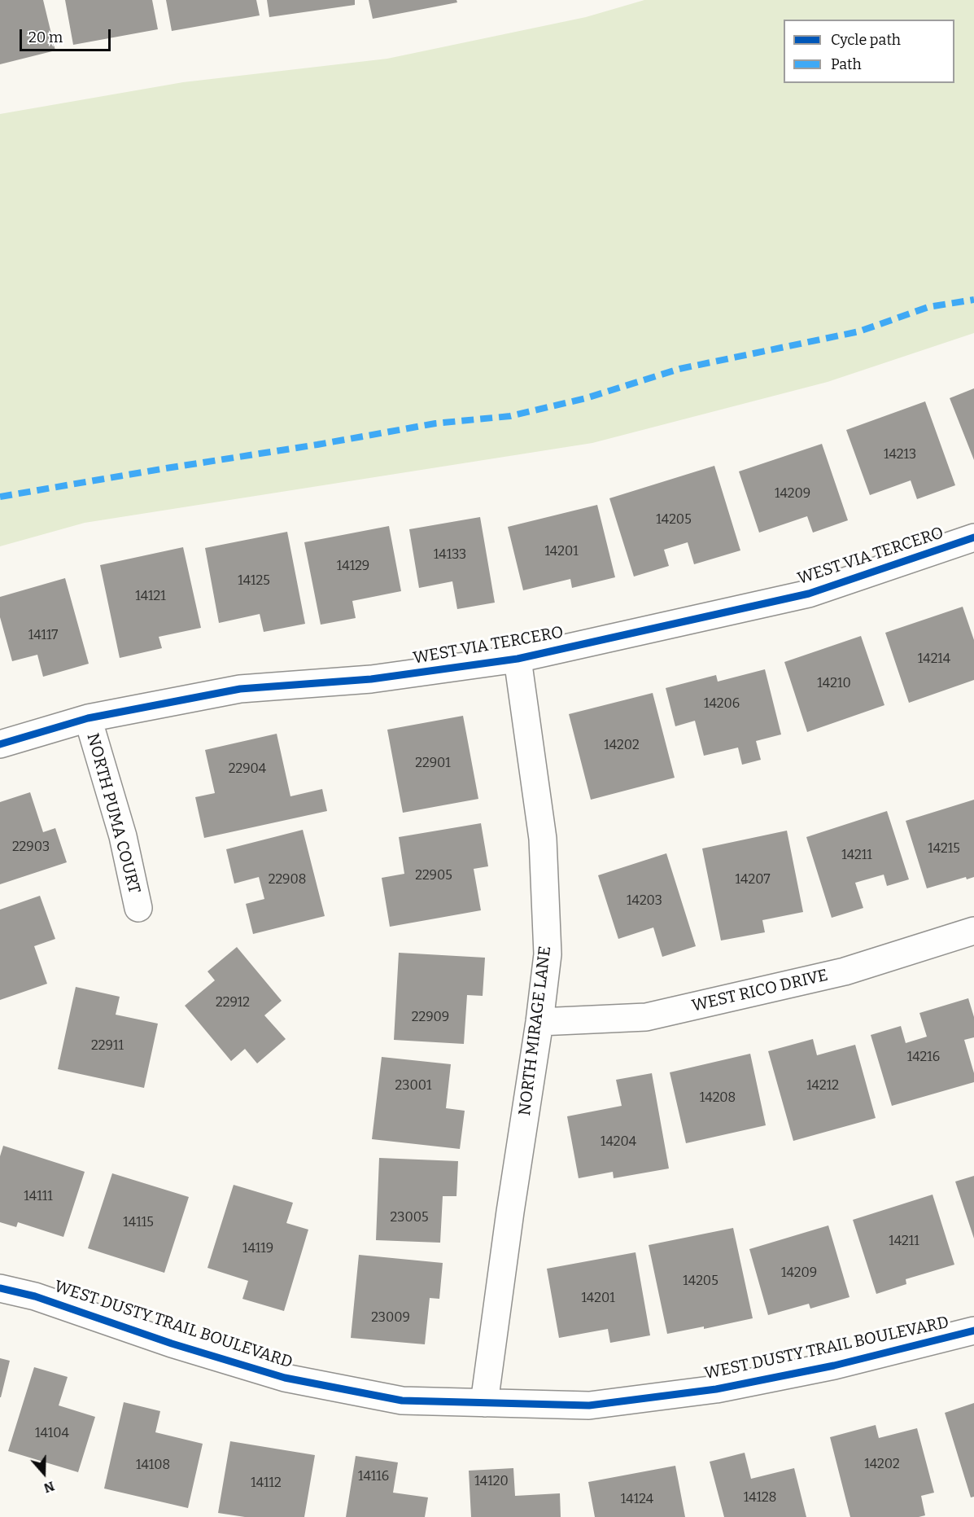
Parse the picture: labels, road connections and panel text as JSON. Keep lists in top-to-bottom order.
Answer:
{
  "streets": {
    "street": [
      "WEST VIA TERCERO",
      "NORTH PUMA COURT",
      "WEST RICO DRIVE",
      "NORTH MIRAGE LANE",
      "WEST DUSTY TRAIL BOULEVARD"
    ]
  },
  "crossings": [
    ["WEST VIA TERCERO", "NORTH PUMA COURT"],
    ["WEST VIA TERCERO", "NORTH MIRAGE LANE"],
    ["WEST RICO DRIVE", "NORTH MIRAGE LANE"],
    ["NORTH MIRAGE LANE", "WEST DUSTY TRAIL BOULEVARD"]
  ],
  "house_numbers": [
    "14213",
    "14209",
    "14205",
    "14201",
    "14133",
    "14129",
    "14125",
    "14121",
    "14117",
    "14214",
    "14210",
    "14206",
    "14202",
    "22901",
    "22904",
    "22903",
    "14215",
    "14211",
    "22905",
    "22908",
    "14207",
    "14203",
    "22912",
    "22909",
    "22911",
    "14216",
    "23001",
    "14212",
    "14208",
    "14204",
    "14111",
    "23005",
    "14115",
    "14211",
    "14119",
    "14209",
    "14205",
    "14201",
    "23009",
    "14104",
    "14202",
    "14108",
    "14116",
    "14120",
    "14112",
    "14128",
    "14124"
  ],
  "legend": ["Cycle path", "Path"],
  "scale_bar": "20 m",
  "north": "bottom"
}
